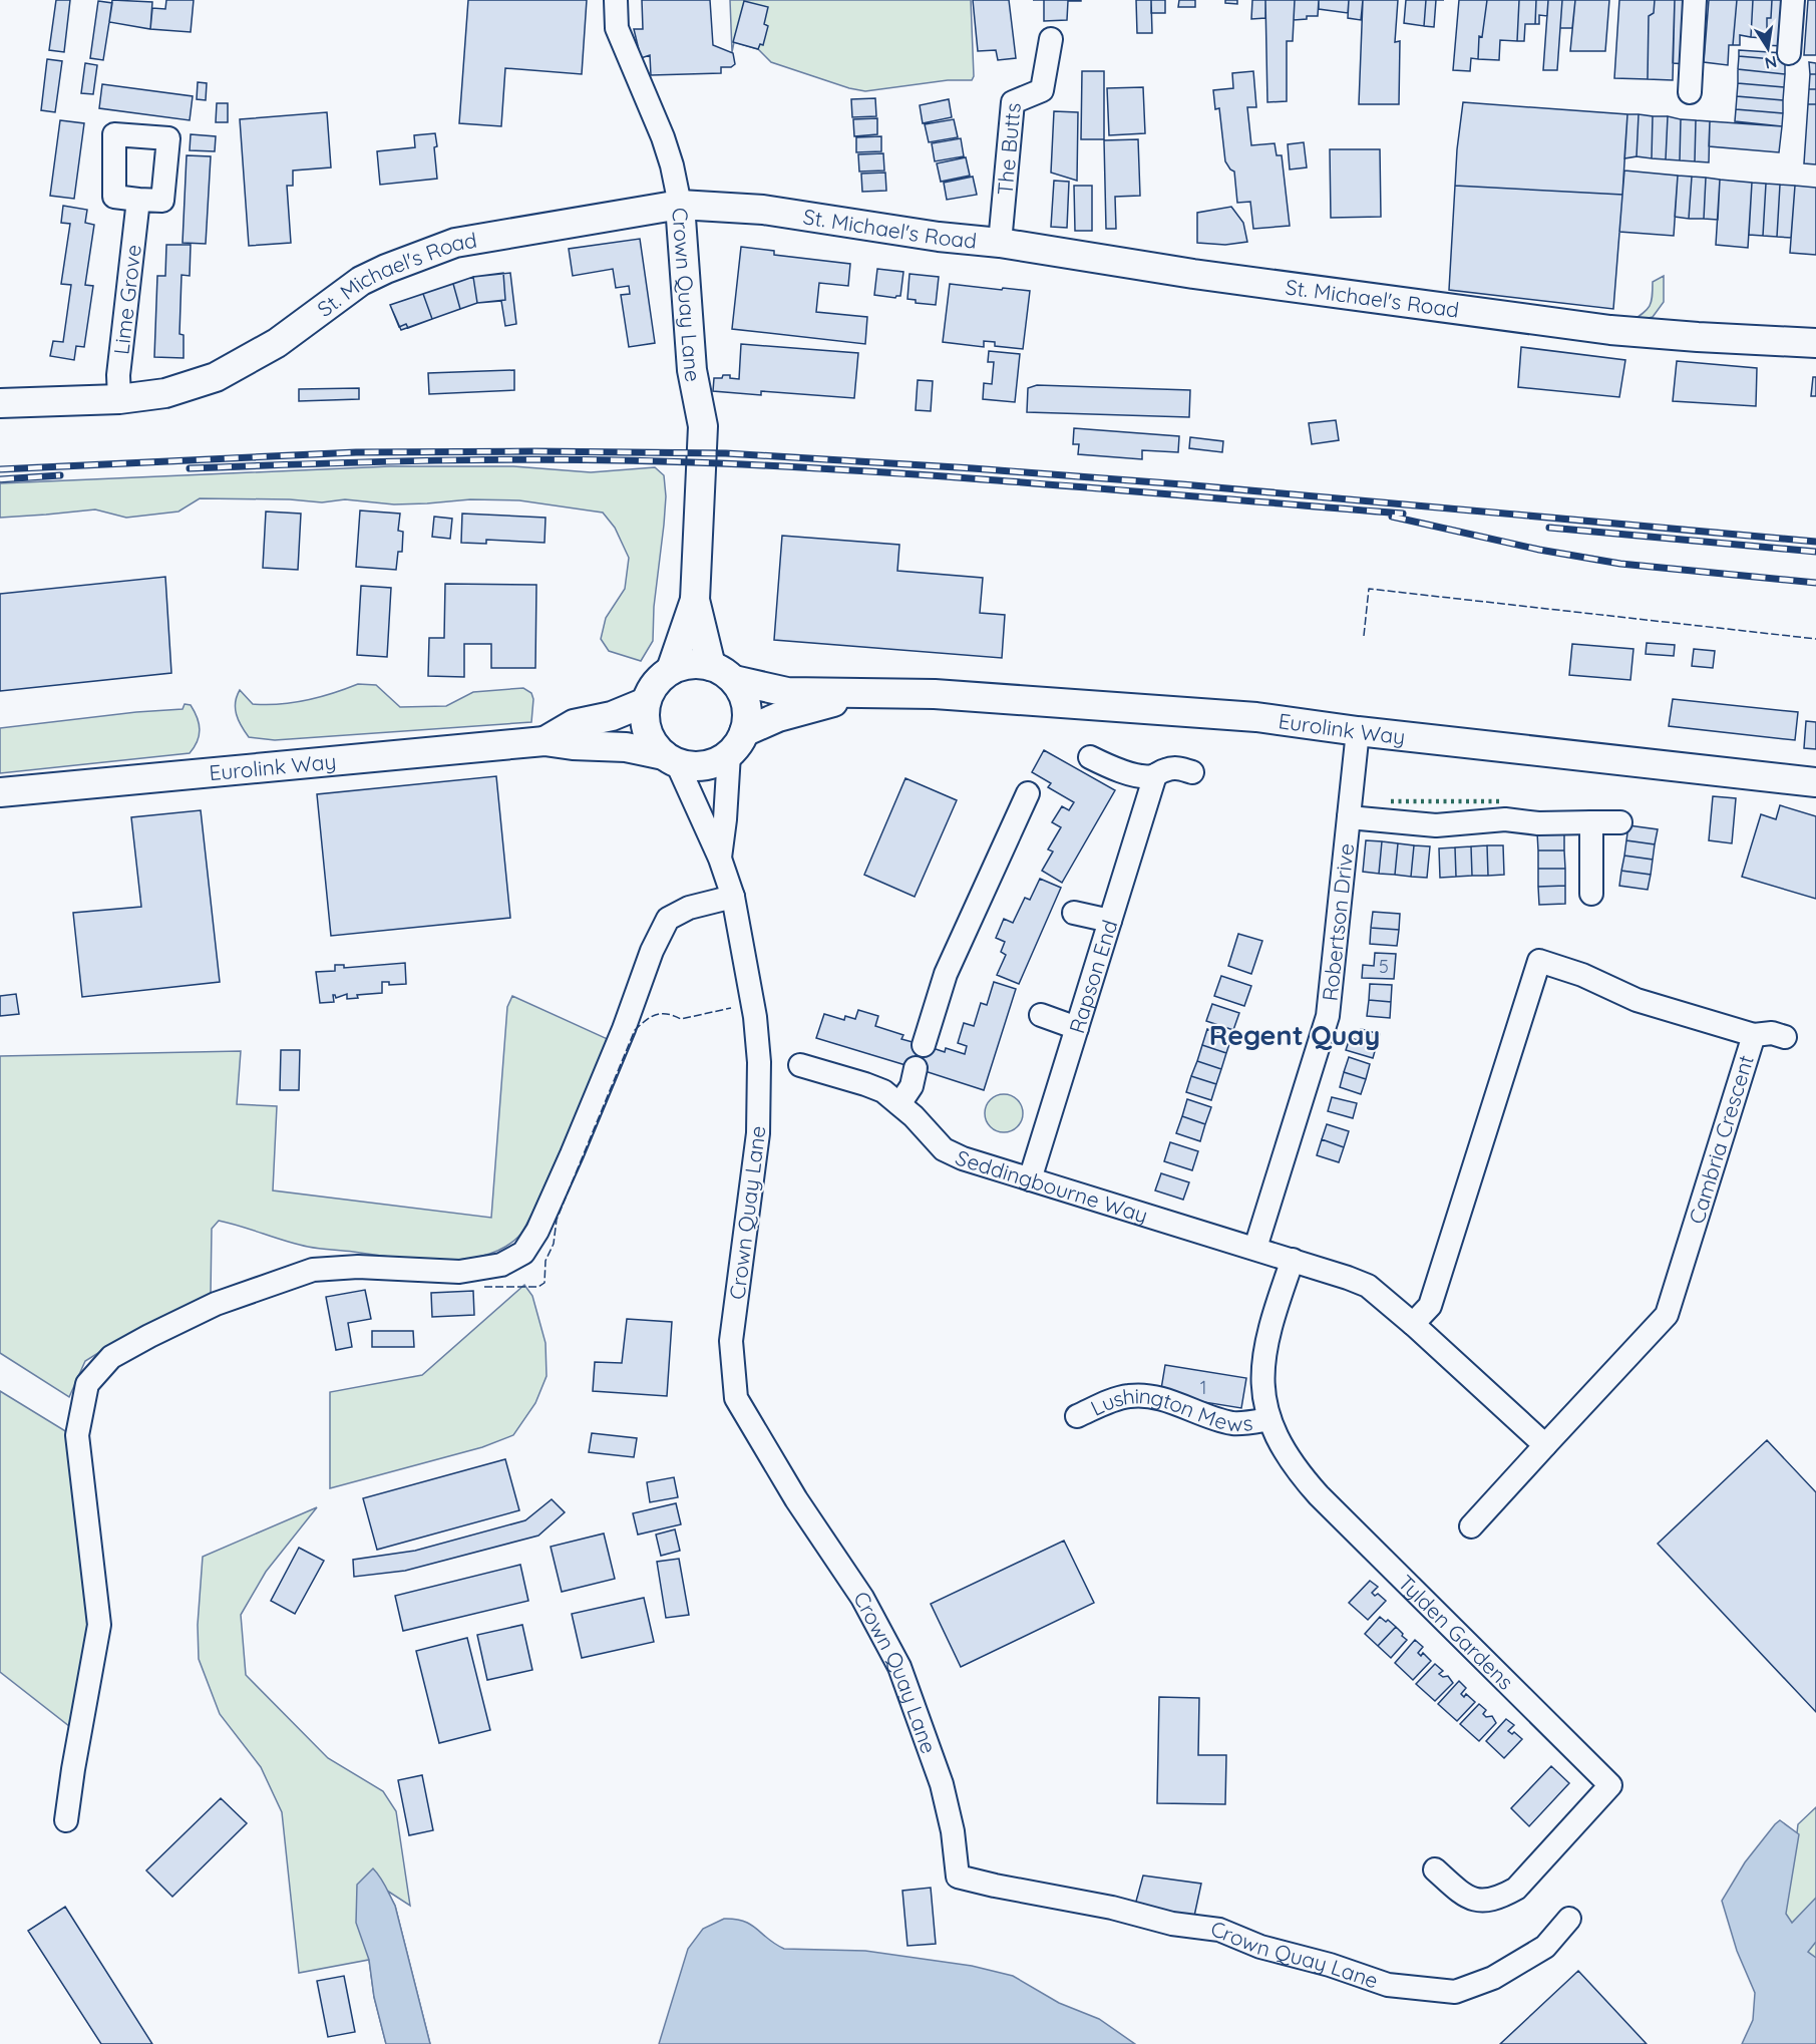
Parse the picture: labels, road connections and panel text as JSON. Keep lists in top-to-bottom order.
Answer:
{
  "streets": {
    "main road": ["St. Michael's Road", "Crown Quay Lane", "Eurolink Way"],
    "street": [
      "The Butts",
      "Lime Grove",
      "Robertson Drive",
      "Rapson End",
      "Cambria Crescent",
      "Seddingbourne Way",
      "Lushington Mews",
      "Tylden Gardens"
    ]
  },
  "crossings": [
    ["The Butts", "St. Michael's Road"],
    ["St. Michael's Road", "Crown Quay Lane"],
    ["St. Michael's Road", "Lime Grove"],
    ["Crown Quay Lane", "Eurolink Way"],
    ["Eurolink Way", "Robertson Drive"],
    ["Robertson Drive", "Seddingbourne Way"],
    ["Rapson End", "Seddingbourne Way"],
    ["Lushington Mews", "Tylden Gardens"]
  ],
  "districts": ["Regent Quay"],
  "house_numbers": ["5", "1"],
  "north": "bottom"
}
